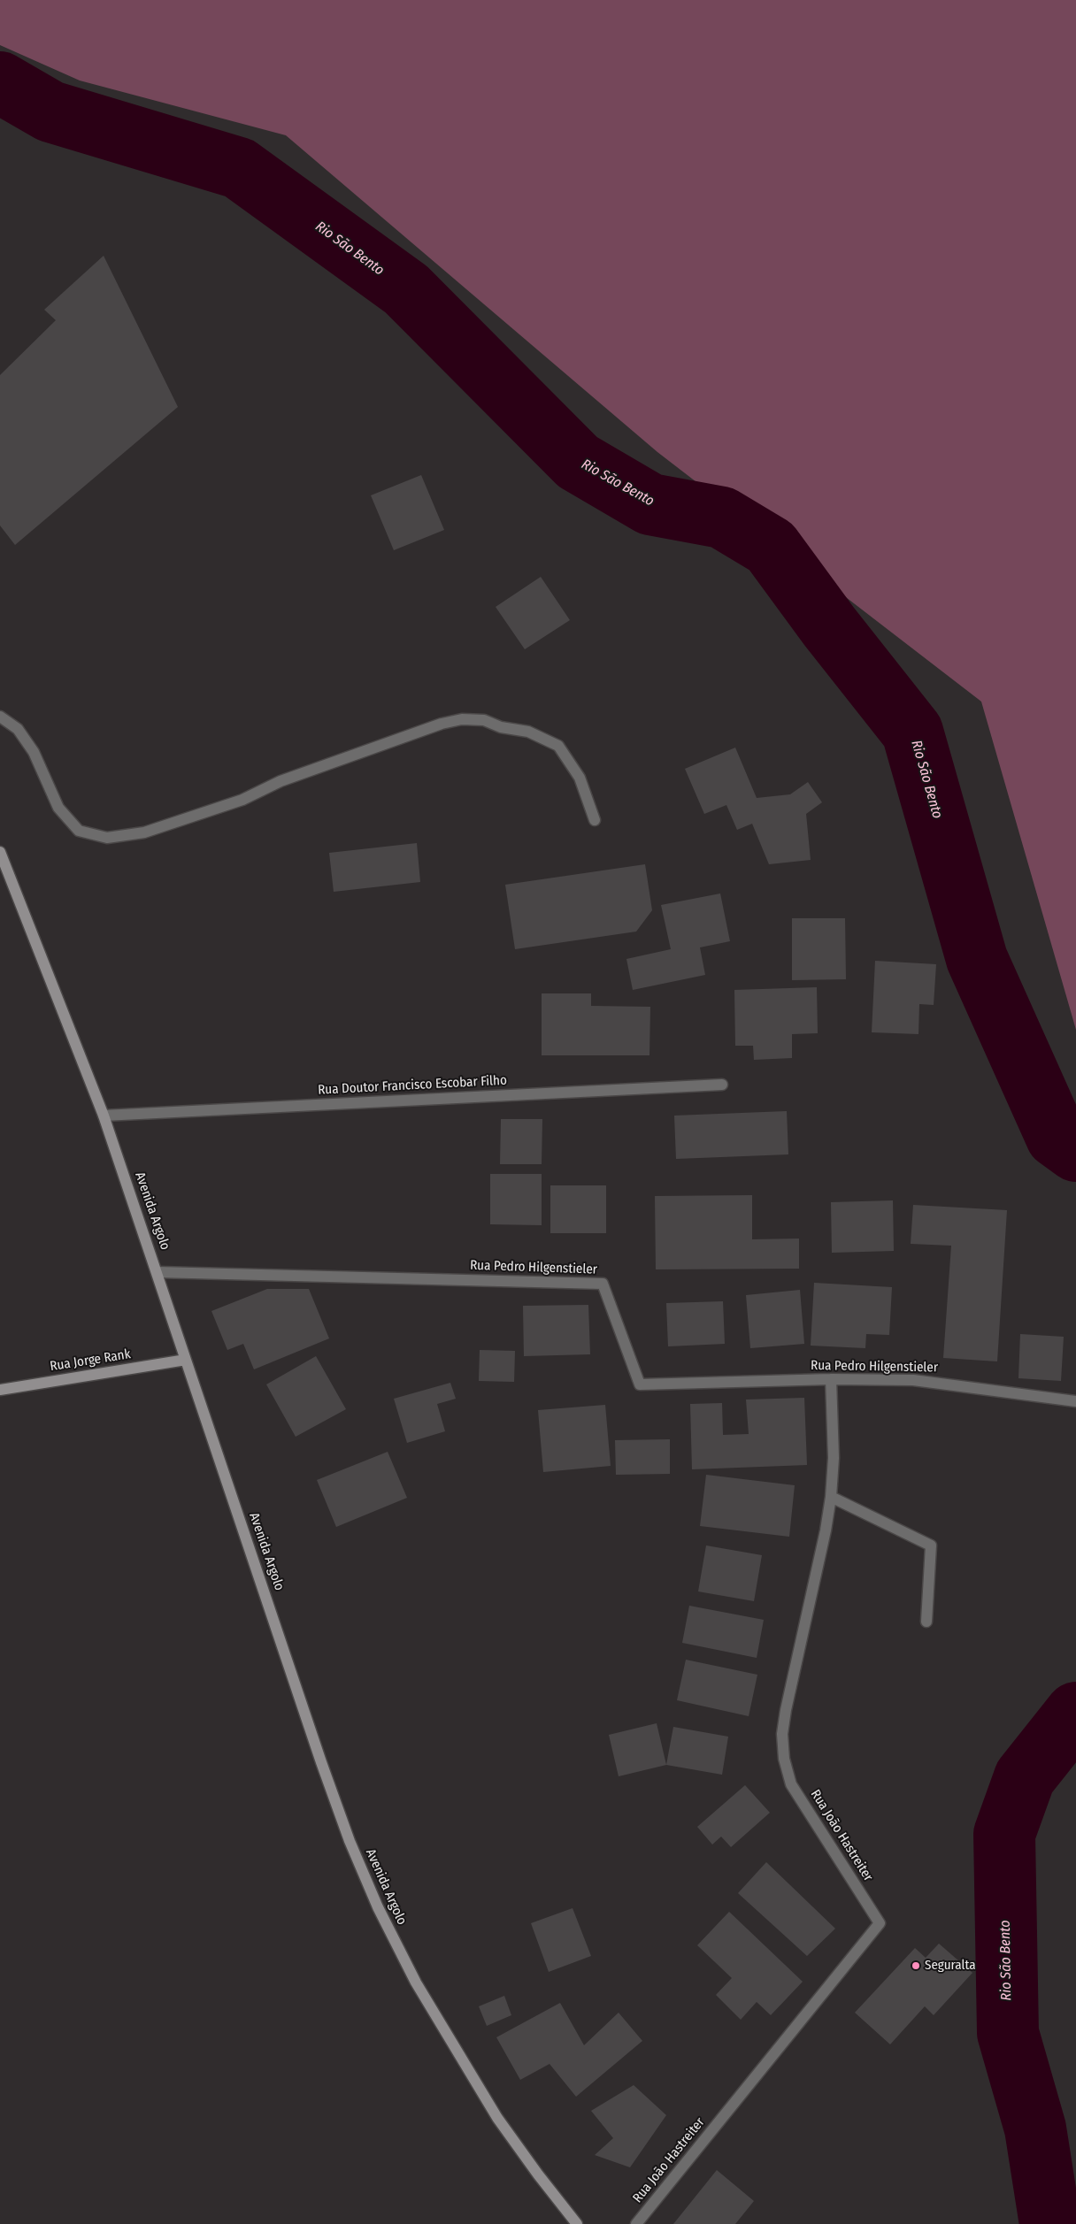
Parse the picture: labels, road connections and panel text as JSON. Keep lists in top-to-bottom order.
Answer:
{
  "streets": {
    "main road": ["Avenida Argolo", "Rua Jorge Rank"],
    "street": ["Rua Doutor Francisco Escobar Filho", "Rua Pedro Hilgenstieler", "Rua João Hastreiter"]
  },
  "crossings": [
    ["Rua Doutor Francisco Escobar Filho", "Avenida Argolo"],
    ["Avenida Argolo", "Rua Pedro Hilgenstieler"],
    ["Avenida Argolo", "Rua Jorge Rank"],
    ["Rua Pedro Hilgenstieler", "Rua João Hastreiter"]
  ],
  "water": ["Rio São Bento"],
  "places": ["Seguralta"]
}
